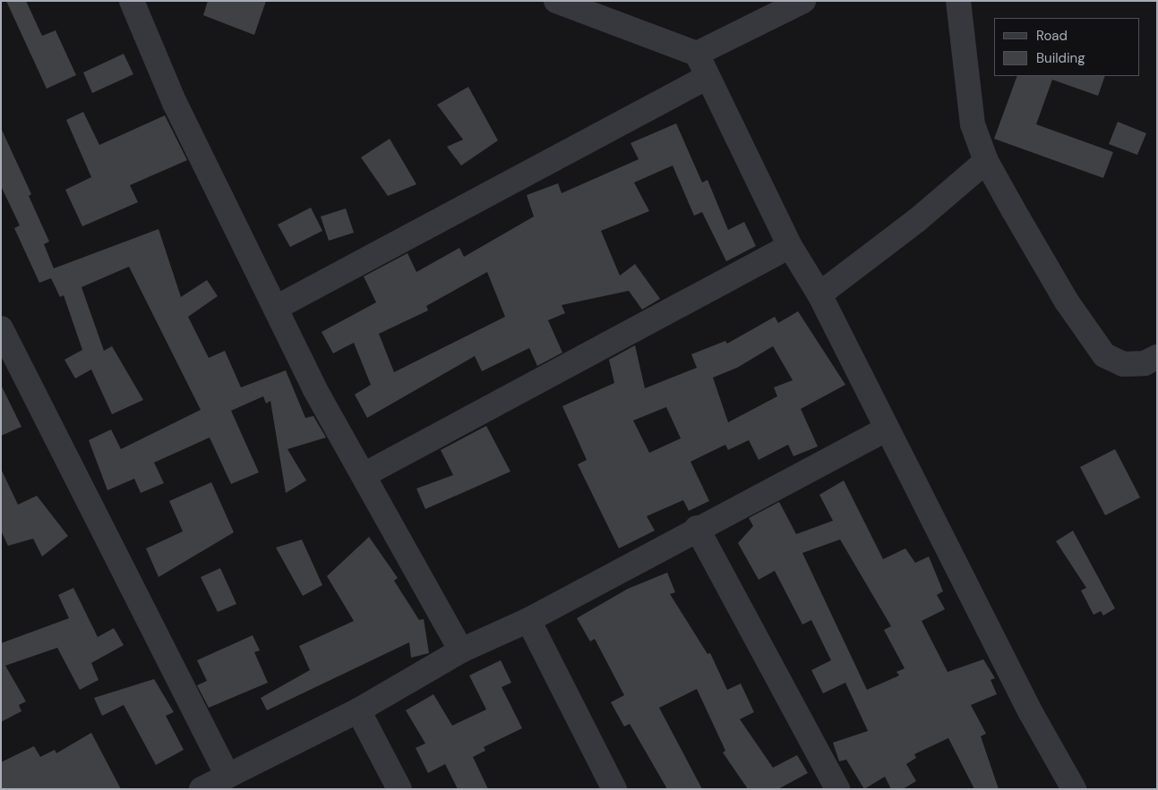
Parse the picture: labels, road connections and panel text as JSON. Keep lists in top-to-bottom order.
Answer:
{
  "legend": ["Road", "Building"]
}
